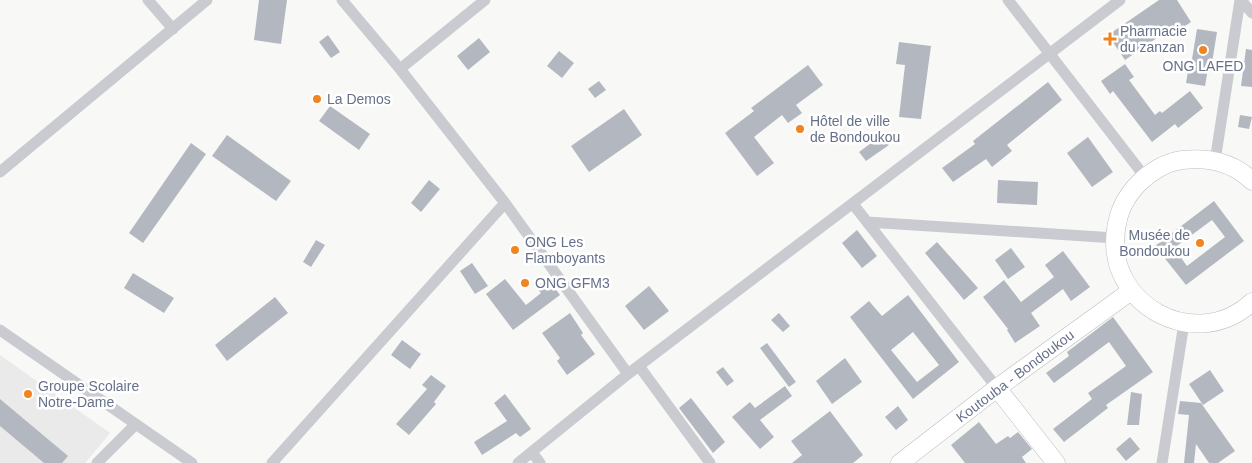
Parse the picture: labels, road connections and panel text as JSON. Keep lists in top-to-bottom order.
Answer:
{
  "streets": {
    "main road": ["Koutouba - Bondoukou"]
  },
  "places": {
    "health": ["Pharmacie du zanzan"],
    "other": [
      "ONG LAFED",
      "La Demos",
      "Hôtel de ville de Bondoukou",
      "Musée de Bondoukou",
      "ONG Les Flamboyants",
      "ONG GFM3",
      "Groupe Scolaire Notre-Dame"
    ]
  }
}
